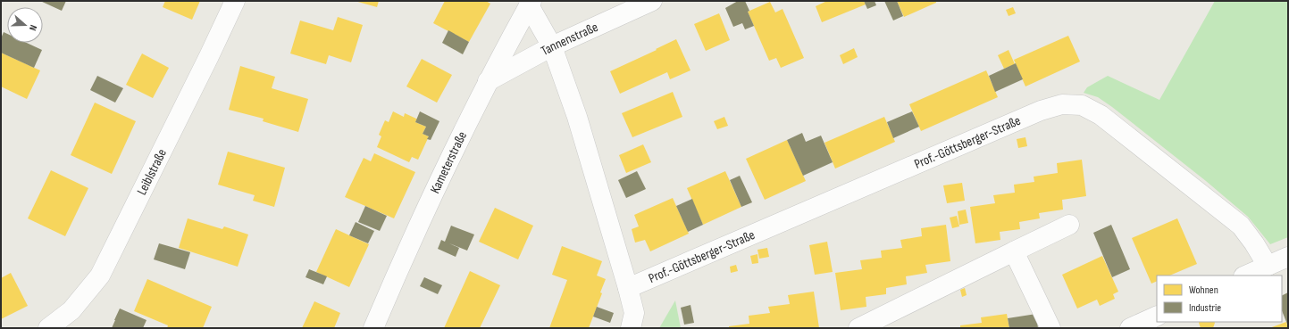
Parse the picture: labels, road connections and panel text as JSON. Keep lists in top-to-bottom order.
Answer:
{
  "streets": {
    "street": [
      "Tannenstraße",
      "Prof.-Göttsberger-Straße",
      "Kameterstraße",
      "Leiblstraße"
    ]
  },
  "crossings": [
    ["Tannenstraße", "Kameterstraße"]
  ],
  "legend": ["Wohnen", "Industrie"],
  "north": "right"
}
